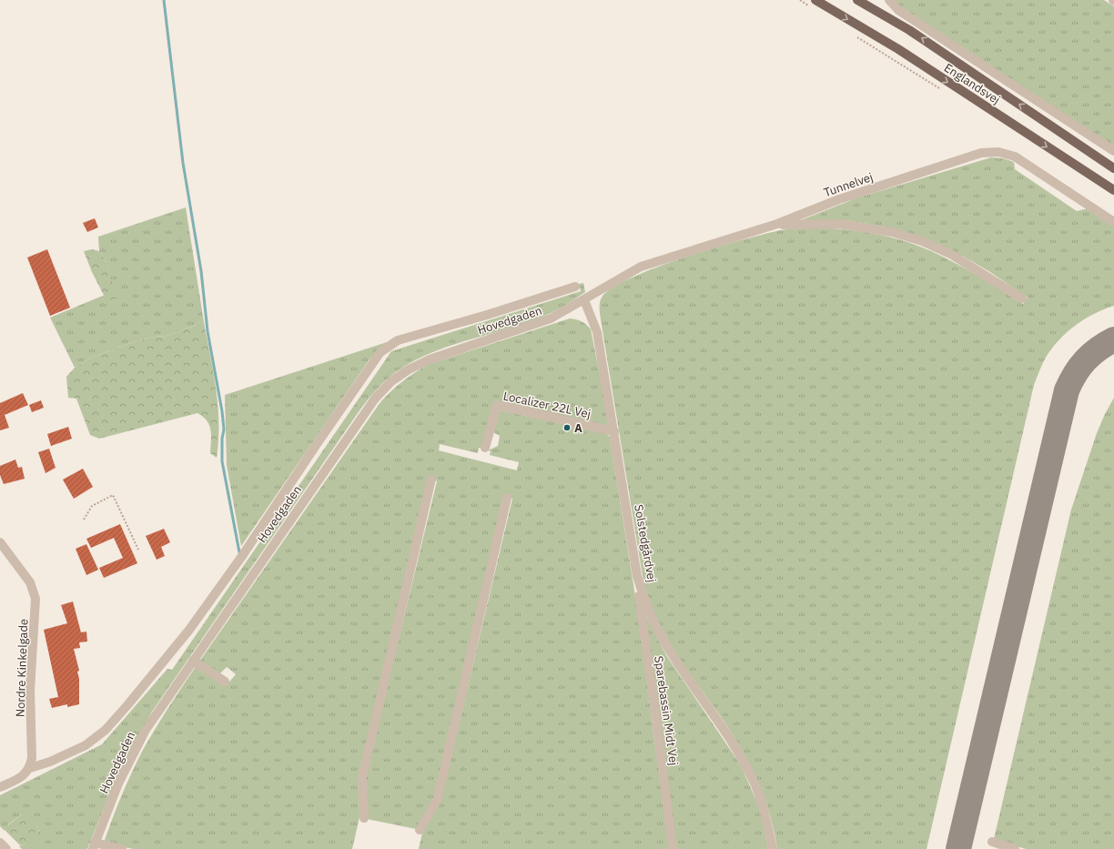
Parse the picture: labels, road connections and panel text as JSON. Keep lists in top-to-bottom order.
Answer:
{
  "streets": {
    "main road": ["Englandsvej"],
    "street": [
      "Tunnelvej",
      "Hovedgaden",
      "Localizer 22L Vej",
      "Solstedgårdvej",
      "Nordre Kinkelgade",
      "Sparebassin Midt Vej"
    ]
  },
  "crossings": [
    ["Tunnelvej", "Hovedgaden"],
    ["Tunnelvej", "Solstedgårdvej"],
    ["Hovedgaden", "Solstedgårdvej"],
    ["Localizer 22L Vej", "Solstedgårdvej"],
    ["Solstedgårdvej", "Sparebassin Midt Vej"]
  ],
  "places": ["A"]
}
